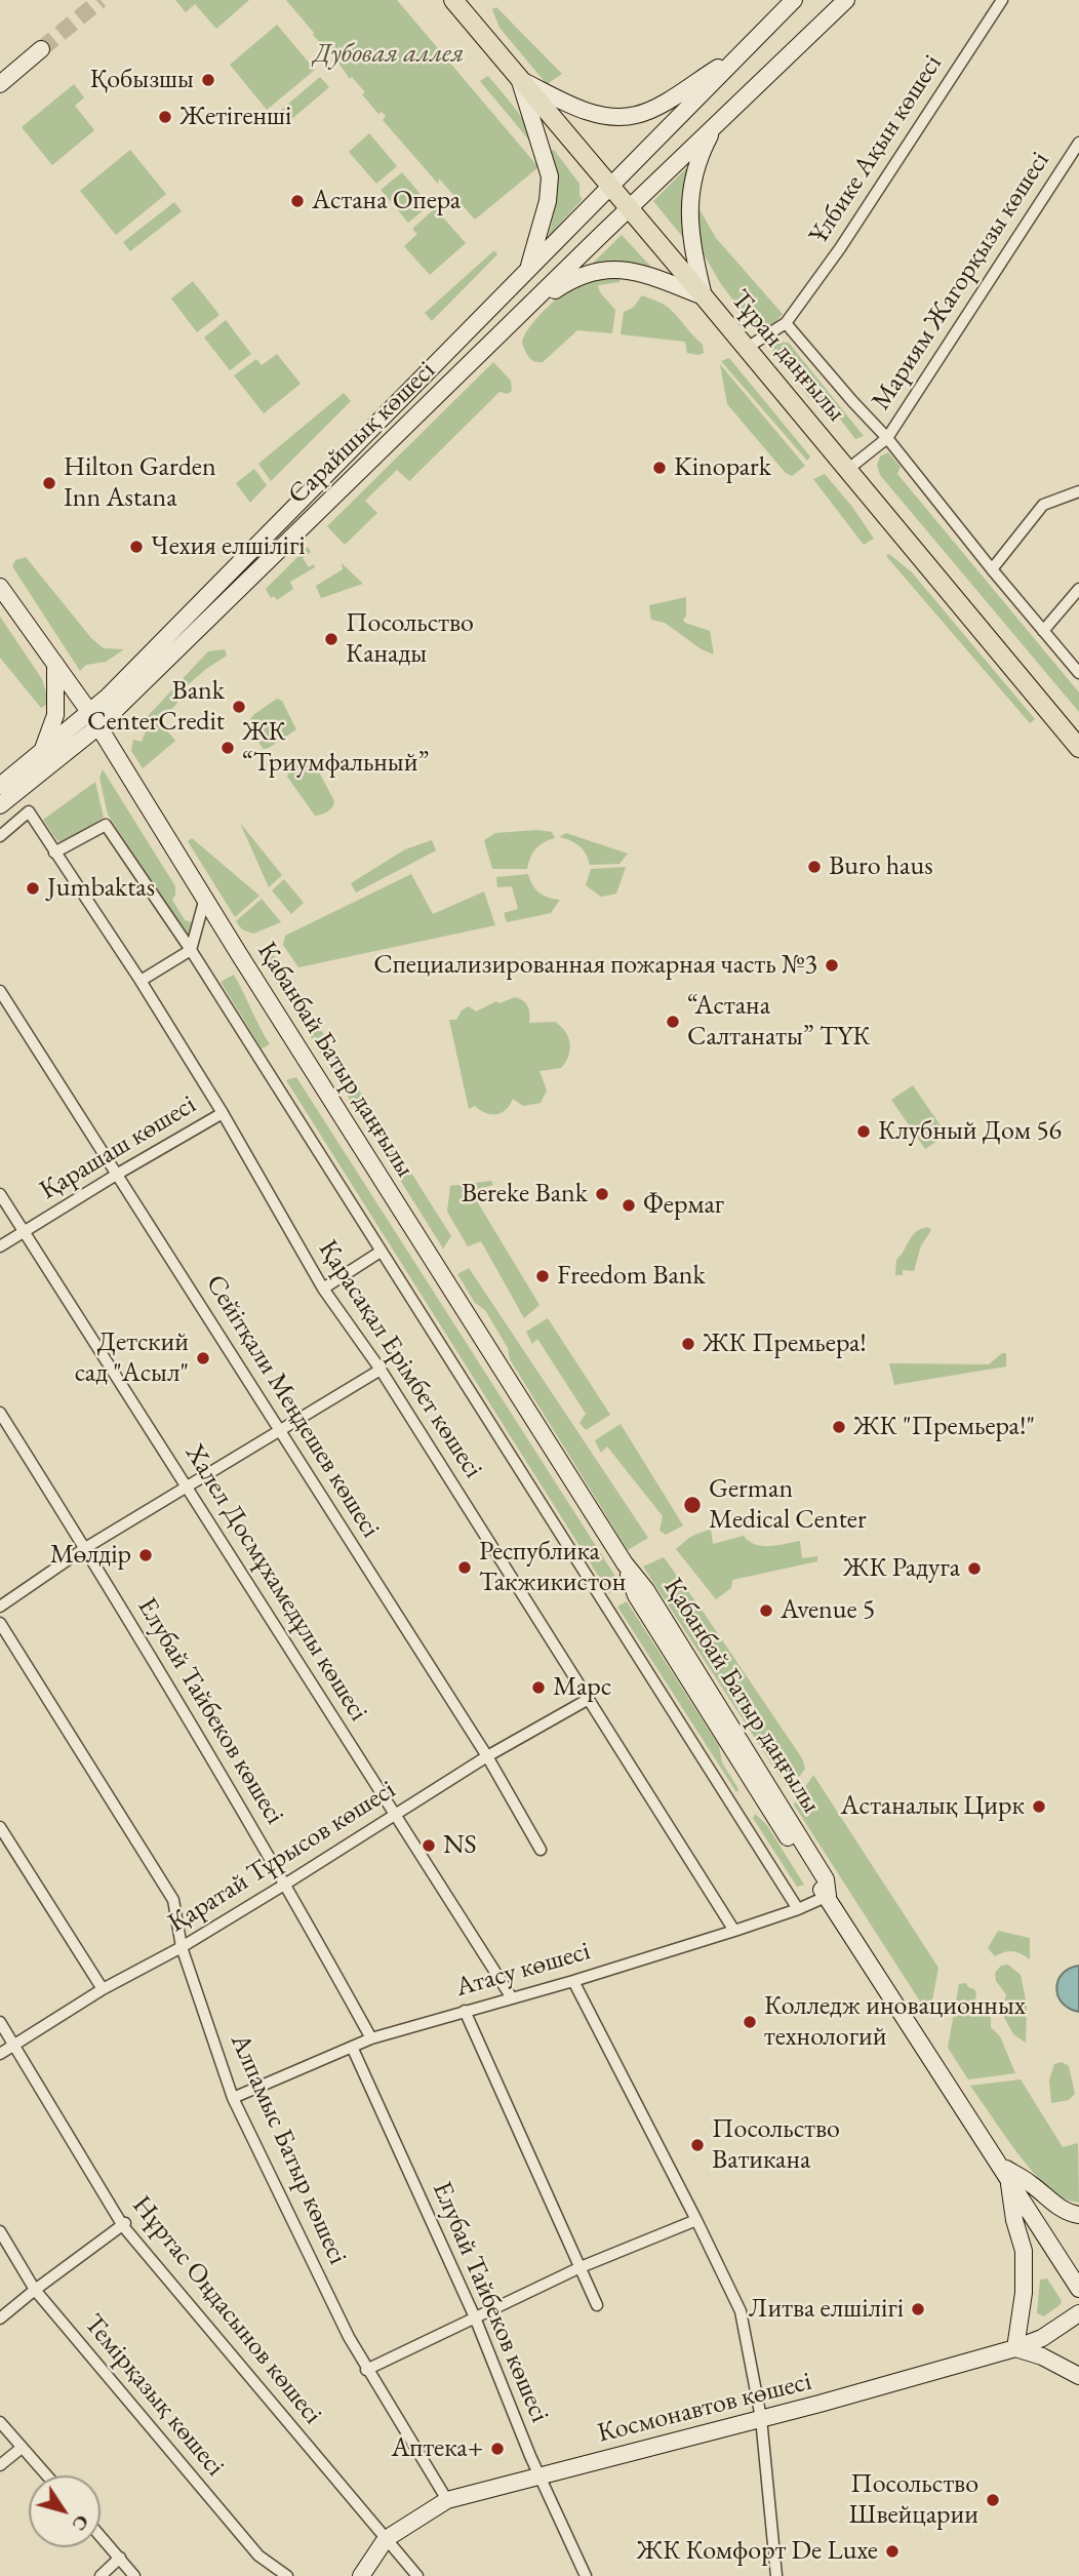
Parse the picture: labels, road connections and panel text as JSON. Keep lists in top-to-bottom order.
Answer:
{
  "streets": {
    "main road": [
      "Тұран даңғылы",
      "Сарайшық көшесі",
      "Қабанбай Батыр даңғылы",
      "Космонавтов көшесі"
    ],
    "street": [
      "Ұлбике Ақын көшесі",
      "Мариям Жагорқызы көшесі",
      "Қарашаш көшесі",
      "Қарасақал Ерімбет көшесі",
      "Сейітқали Меңдешев көшесі",
      "Халел Досмұхамедұлы көшесі",
      "Елубай Тайбеков көшесі",
      "Қаратай Тұрысов көшесі",
      "Атасу көшесі",
      "Алпамыс Батыр көшесі",
      "Нұртас Оңдасынов көшесі",
      "Темірқазық көшесі"
    ]
  },
  "crossings": [
    ["Мариям Жагорқызы көшесі", "Тұран даңғылы"],
    ["Тұран даңғылы", "Сарайшық көшесі"],
    ["Сарайшық көшесі", "Қабанбай Батыр даңғылы"],
    ["Қабанбай Батыр даңғылы", "Атасу көшесі"],
    ["Қарашаш көшесі", "Қарасақал Ерімбет көшесі"],
    ["Қарашаш көшесі", "Сейітқали Меңдешев көшесі"],
    ["Қарашаш көшесі", "Халел Досмұхамедұлы көшесі"],
    ["Қарасақал Ерімбет көшесі", "Қаратай Тұрысов көшесі"],
    ["Қарасақал Ерімбет көшесі", "Атасу көшесі"],
    ["Сейітқали Меңдешев көшесі", "Қаратай Тұрысов көшесі"],
    ["Халел Досмұхамедұлы көшесі", "Қаратай Тұрысов көшесі"],
    ["Халел Досмұхамедұлы көшесі", "Атасу көшесі"],
    ["Елубай Тайбеков көшесі", "Қаратай Тұрысов көшесі"],
    ["Елубай Тайбеков көшесі", "Атасу көшесі"],
    ["Елубай Тайбеков көшесі", "Космонавтов көшесі"],
    ["Қаратай Тұрысов көшесі", "Алпамыс Батыр көшесі"],
    ["Қаратай Тұрысов көшесі", "Нұртас Оңдасынов көшесі"],
    ["Атасу көшесі", "Алпамыс Батыр көшесі"],
    ["Алпамыс Батыр көшесі", "Космонавтов көшесі"],
    ["Нұртас Оңдасынов көшесі", "Космонавтов көшесі"]
  ],
  "parks": ["Дубовая аллея"],
  "places": [
    "Қобызшы",
    "Жетігенші",
    "Астана Опера",
    "Kinopark",
    "Hilton Garden Inn Astana",
    "Чехия елшілігі",
    "Посольство Канады",
    "Bank CenterCredit",
    "ЖК “Триумфальный”",
    "Buro haus",
    "Jumbaktas",
    "Специализированная пожарная часть №3",
    "“Астана Салтанаты” ТҮК",
    "Клубный Дом 56",
    "Bereke Bank",
    "Фермаг",
    "Freedom Bank",
    "ЖК Премьера!",
    "Детский сад \"Асыл\"",
    "ЖК \"Премьера!\"",
    "German Medical Center",
    "Мөлдір",
    "Республика Такжикистон",
    "ЖК Радуга",
    "Avenue 5",
    "Марс",
    "Астаналық Цирк",
    "NS",
    "Колледж иновационных технологий",
    "Посольство Ватикана",
    "Литва елшілігі",
    "Аптека+",
    "Посольство Швейцарии",
    "ЖК Комфорт De Luxe"
  ],
  "north": "bottom right"
}
